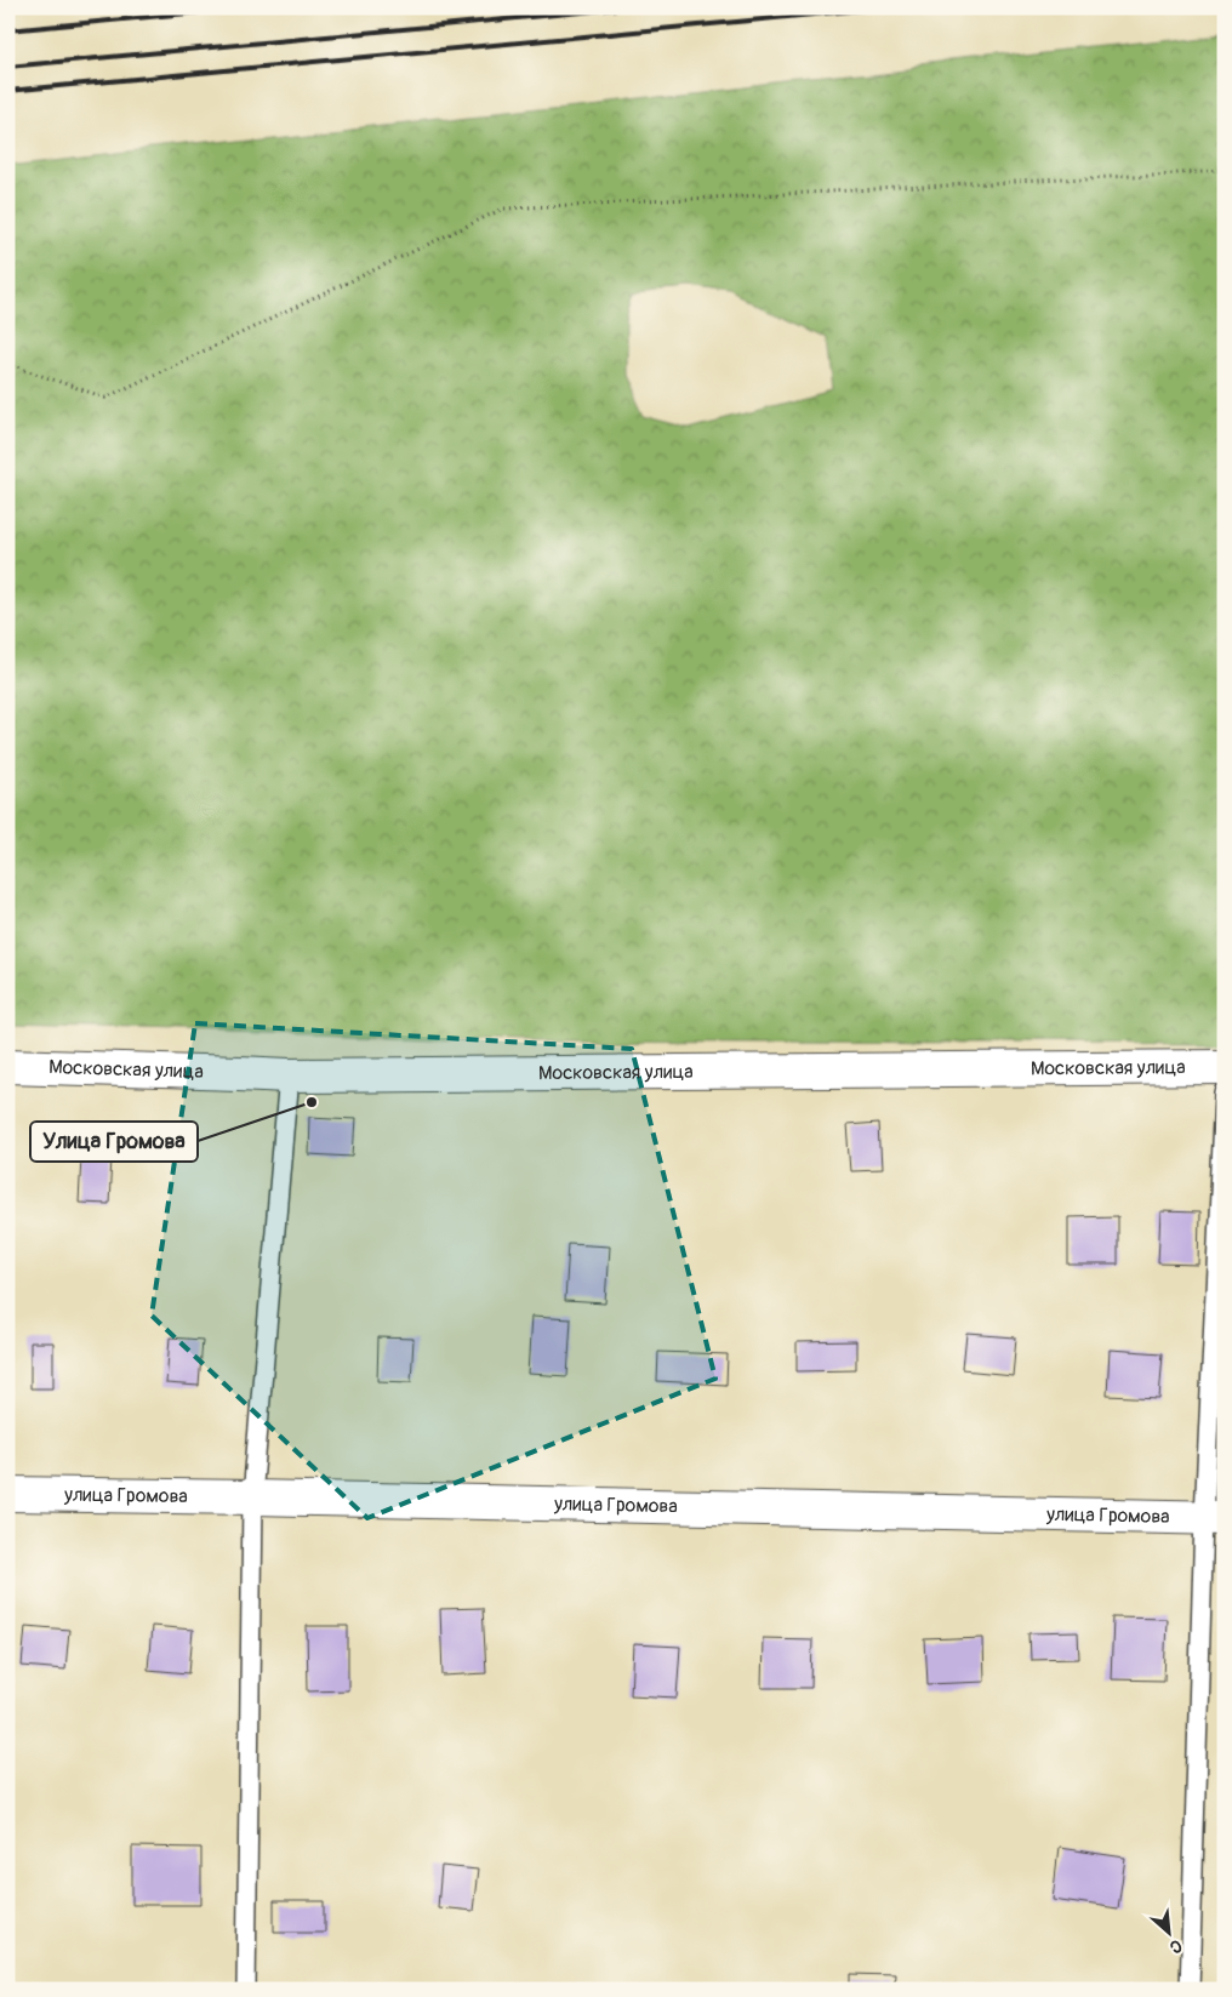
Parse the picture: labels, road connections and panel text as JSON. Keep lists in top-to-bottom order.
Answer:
{
  "streets": {
    "street": ["Московская улица", "улица Громова"]
  },
  "places": ["Улица Громова"],
  "north": "bottom right"
}
